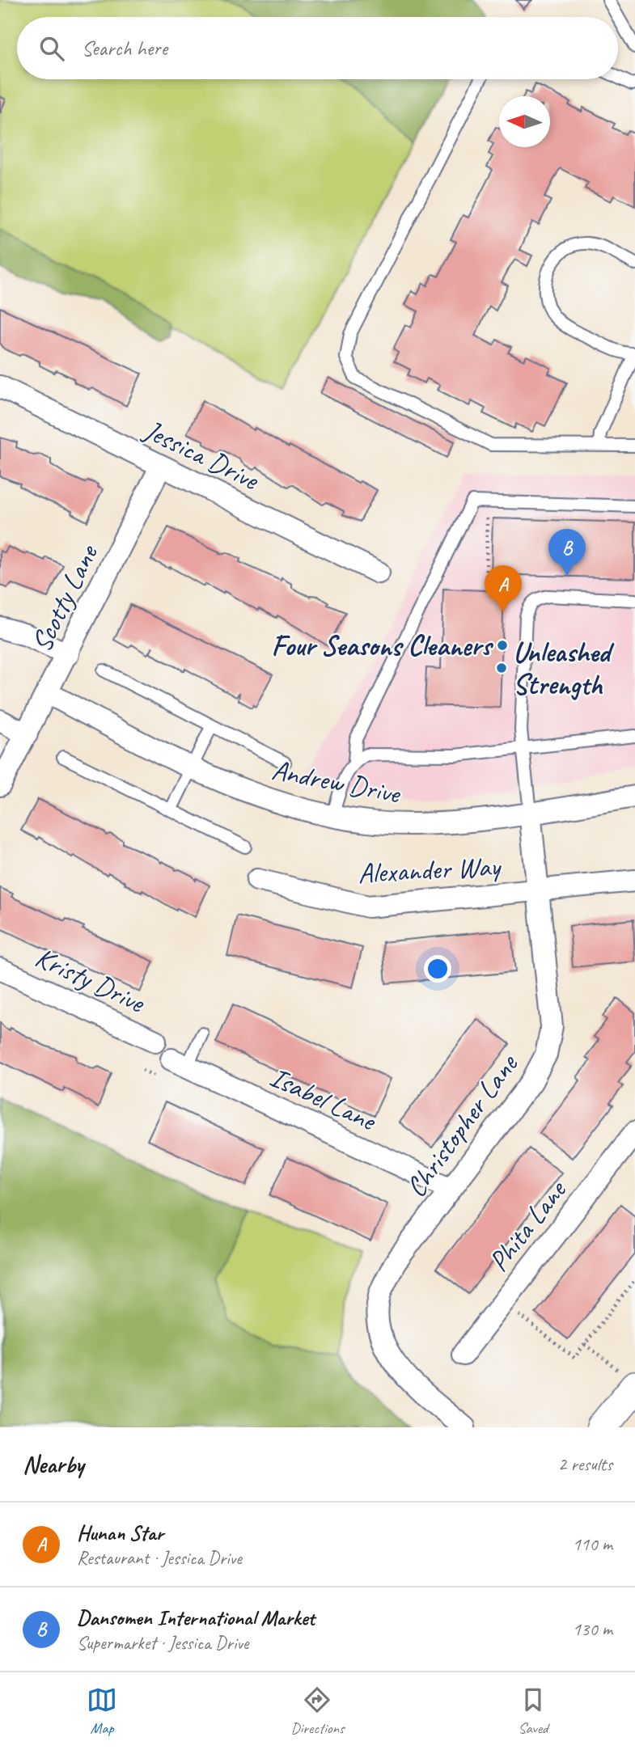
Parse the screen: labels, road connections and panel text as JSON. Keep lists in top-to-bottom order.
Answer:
{
  "streets": {
    "street": [
      "Jessica Drive",
      "Scotty Lane",
      "Andrew Drive",
      "Alexander Way",
      "Kristy Drive",
      "Isabel Lane",
      "Christopher Lane",
      "Phita Lane"
    ]
  },
  "crossings": [
    ["Jessica Drive", "Scotty Lane"],
    ["Scotty Lane", "Andrew Drive"],
    ["Andrew Drive", "Christopher Lane"],
    ["Alexander Way", "Christopher Lane"],
    ["Isabel Lane", "Christopher Lane"]
  ],
  "places": ["Four Seasons Cleaners", "Unleashed Strength"],
  "north": "left",
  "page": {
    "search": "Search here",
    "pins": ["B", "A"],
    "heading": ["Nearby", "2 results"],
    "list": [
      {
        "mark": "A",
        "name": "Hunan Star",
        "note": "Restaurant · Jessica Drive",
        "value": "110 m"
      },
      {
        "mark": "B",
        "name": "Dansomen International Market",
        "note": "Supermarket · Jessica Drive",
        "value": "130 m"
      }
    ],
    "nav": ["Map", "Directions", "Saved"]
  }
}
